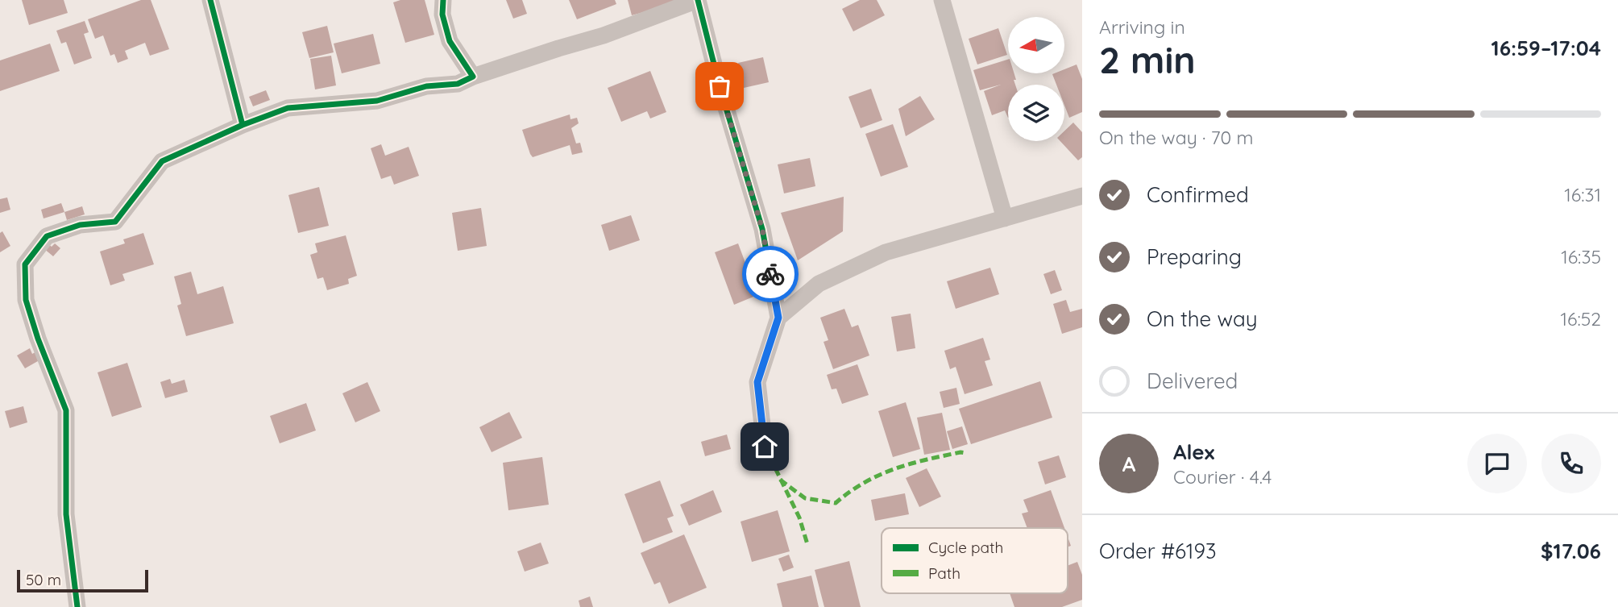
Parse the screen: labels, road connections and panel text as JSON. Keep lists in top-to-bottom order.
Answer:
{
  "legend": ["Cycle path", "Path"],
  "scale_bar": "50 m",
  "north": "left",
  "page": {
    "heading": ["2 min", "Arriving in", "16:59–17:04"],
    "panel": [
      "Alex",
      "Courier · 4.4",
      "Order #6193",
      "$17.06"
    ],
    "bar": "On the way · 70 m",
    "list": [
      ["Confirmed", "16:31"],
      ["Preparing", "16:35"],
      ["On the way", "16:52"],
      "Delivered"
    ],
    "round": "A",
    "scale": "50 m"
  }
}
